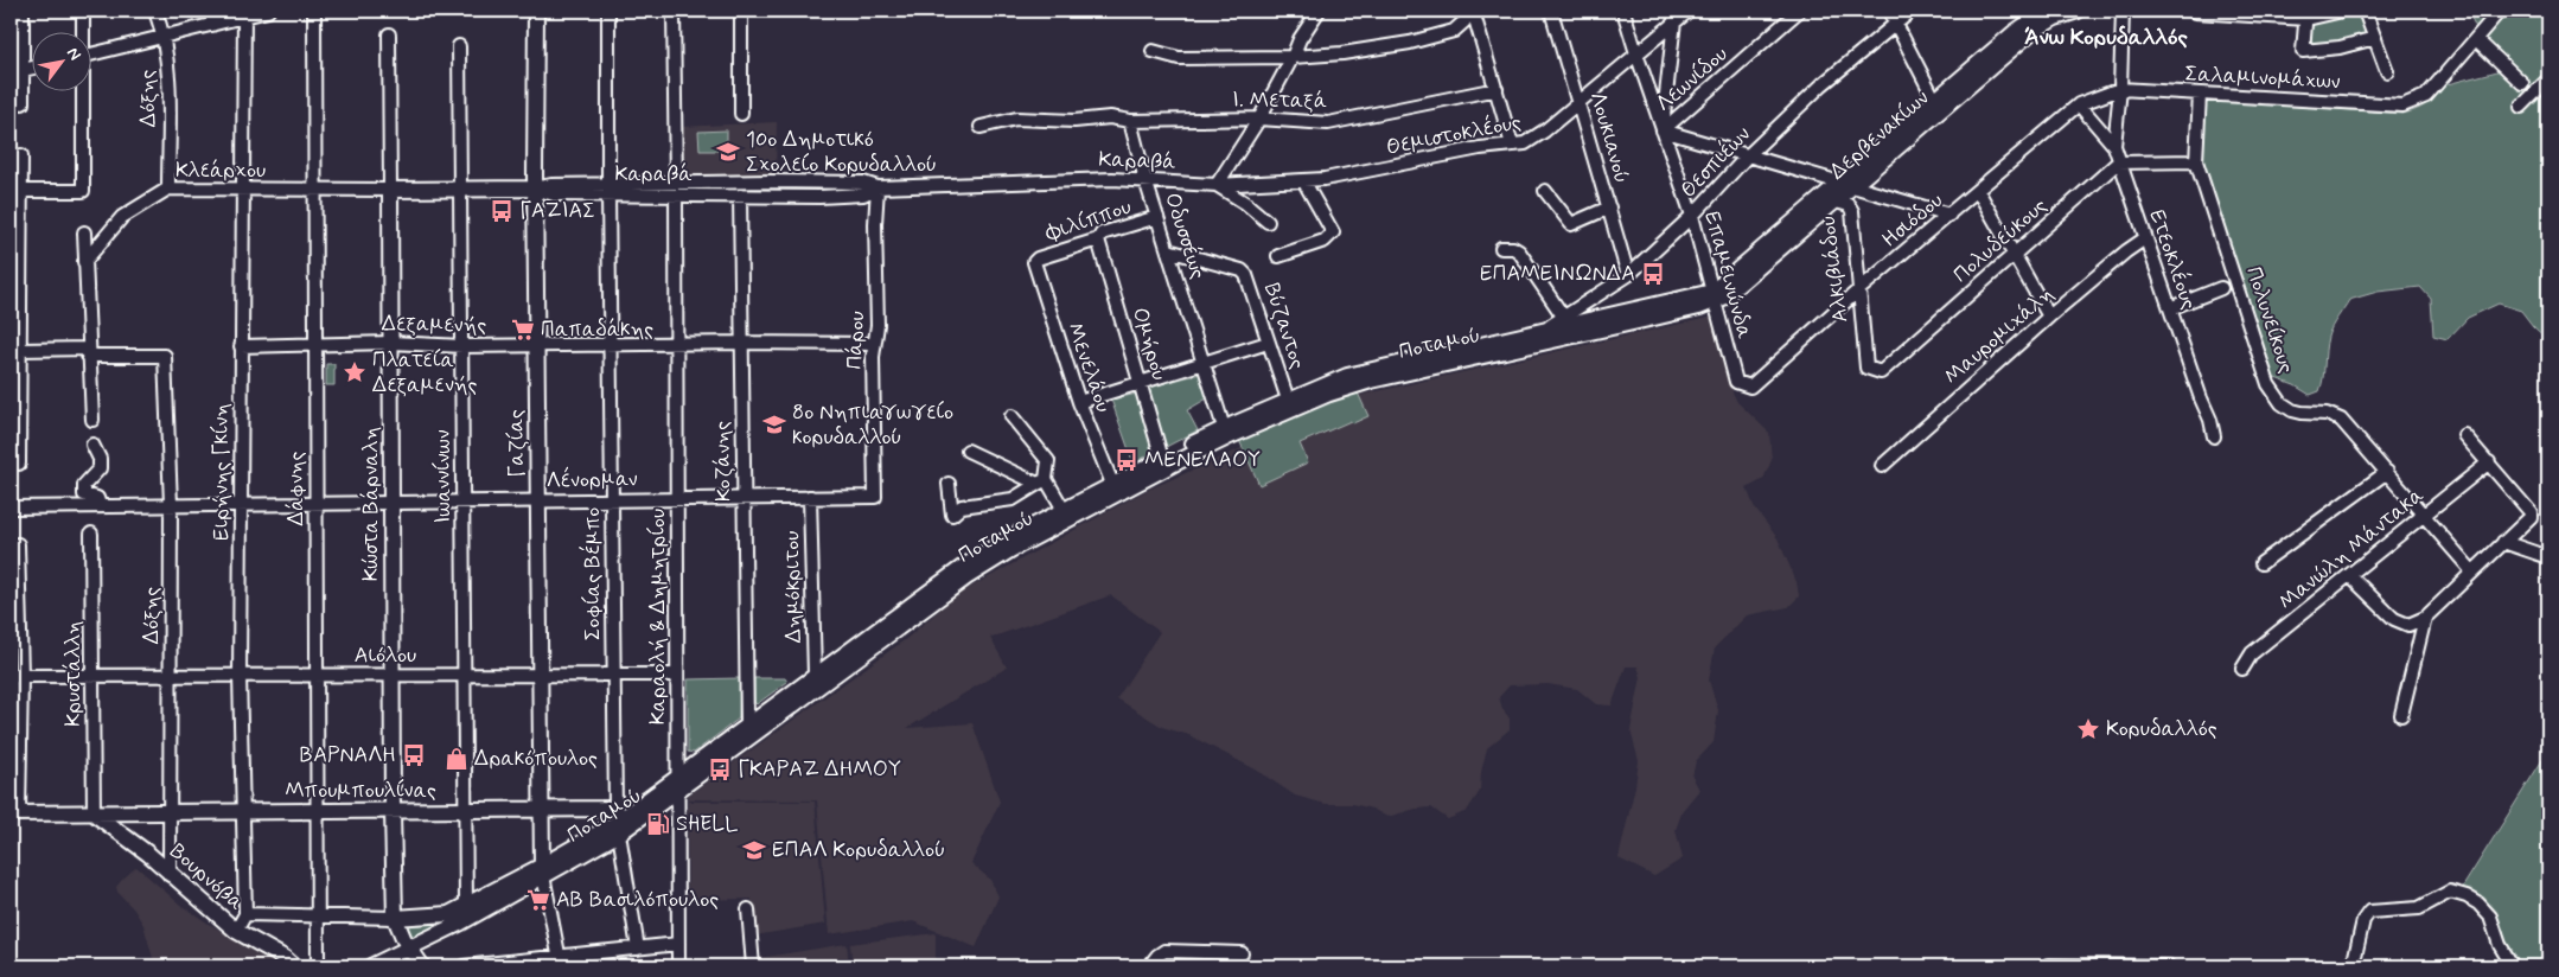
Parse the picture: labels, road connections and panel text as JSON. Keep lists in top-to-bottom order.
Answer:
{
  "streets": {
    "street": [
      "Σαλαμινομάχων",
      "Λεωνίδου",
      "Δόξης",
      "Ι. Μεταξά",
      "Θεμιστοκλέους",
      "Δερβενακίων",
      "Λουκιανού",
      "Καραβά",
      "Θεσπιέων",
      "Κλεάρχου",
      "Φιλίππου",
      "Ησιόδου",
      "Οδυσσέως",
      "Πολυδεύκους",
      "Ετεοκλέους",
      "Αλκιβιάδου",
      "Επαμεινώνδα",
      "Πολυνείκους",
      "Δεξαμενής",
      "Βύζαντος",
      "Μαυρομιχάλη",
      "Πάρου",
      "Ομήρου",
      "Ποταμού",
      "Μενελάου",
      "Γαζίας",
      "Κοζάνης",
      "Ειρήνης Γκίνη",
      "Ιωαννίνων",
      "Λένορμαν",
      "Δάφνης",
      "Κώστα Βάρναλη",
      "Μανώλη Μάντακα",
      "Σοφίας Βέμπο",
      "Δημόκριτου",
      "Καραολή & Δημητρίου",
      "Αιόλου",
      "Κρυστάλλη",
      "Μπουμπουλίνας",
      "Βουρνόβα"
    ]
  },
  "crossings": [
    ["Σαλαμινομάχων", "Ησιόδου"],
    ["Σαλαμινομάχων", "Πολυνείκους"],
    ["Λεωνίδου", "Επαμεινώνδα"],
    ["Δόξης", "Κλεάρχου"],
    ["Δόξης", "Λένορμαν"],
    ["Δόξης", "Αιόλου"],
    ["Δόξης", "Μπουμπουλίνας"],
    ["Δόξης", "Βουρνόβα"],
    ["Ι. Μεταξά", "Οδυσσέως"],
    ["Θεμιστοκλέους", "Λουκιανού"],
    ["Θεμιστοκλέους", "Καραβά"],
    ["Θεμιστοκλέους", "Επαμεινώνδα"],
    ["Δερβενακίων", "Αλκιβιάδου"],
    ["Δερβενακίων", "Επαμεινώνδα"],
    ["Δερβενακίων", "Ποταμού"],
    ["Λουκιανού", "Θεσπιέων"],
    ["Καραβά", "Κλεάρχου"],
    ["Καραβά", "Οδυσσέως"],
    ["Καραβά", "Πάρου"],
    ["Καραβά", "Γαζίας"],
    ["Καραβά", "Κοζάνης"],
    ["Καραβά", "Ιωαννίνων"],
    ["Καραβά", "Δάφνης"],
    ["Καραβά", "Κώστα Βάρναλη"],
    ["Καραβά", "Σοφίας Βέμπο"],
    ["Καραβά", "Καραολή & Δημητρίου"],
    ["Θεσπιέων", "Επαμεινώνδα"],
    ["Θεσπιέων", "Ποταμού"],
    ["Κλεάρχου", "Ειρήνης Γκίνη"],
    ["Κλεάρχου", "Δάφνης"],
    ["Φιλίππου", "Οδυσσέως"],
    ["Φιλίππου", "Ομήρου"],
    ["Φιλίππου", "Μενελάου"],
    ["Ησιόδου", "Ετεοκλέους"],
    ["Ησιόδου", "Αλκιβιάδου"],
    ["Ησιόδου", "Επαμεινώνδα"],
    ["Οδυσσέως", "Βύζαντος"],
    ["Οδυσσέως", "Ποταμού"],
    ["Πολυδεύκους", "Ετεοκλέους"],
    ["Πολυδεύκους", "Αλκιβιάδου"],
    ["Ετεοκλέους", "Μαυρομιχάλη"],
    ["Επαμεινώνδα", "Ποταμού"],
    ["Πολυνείκους", "Μανώλη Μάντακα"],
    ["Δεξαμενής", "Πάρου"],
    ["Δεξαμενής", "Γαζίας"],
    ["Δεξαμενής", "Κοζάνης"],
    ["Δεξαμενής", "Ειρήνης Γκίνη"],
    ["Δεξαμενής", "Ιωαννίνων"],
    ["Δεξαμενής", "Δάφνης"],
    ["Δεξαμενής", "Κώστα Βάρναλη"],
    ["Δεξαμενής", "Σοφίας Βέμπο"],
    ["Δεξαμενής", "Καραολή & Δημητρίου"],
    ["Βύζαντος", "Ποταμού"],
    ["Πάρου", "Λένορμαν"],
    ["Ομήρου", "Ποταμού"],
    ["Ποταμού", "Μενελάου"],
    ["Ποταμού", "Γαζίας"],
    ["Ποταμού", "Κοζάνης"],
    ["Ποταμού", "Ιωαννίνων"],
    ["Ποταμού", "Κώστα Βάρναλη"],
    ["Ποταμού", "Σοφίας Βέμπο"],
    ["Ποταμού", "Δημόκριτου"],
    ["Ποταμού", "Καραολή & Δημητρίου"],
    ["Ποταμού", "Μπουμπουλίνας"],
    ["Ποταμού", "Βουρνόβα"],
    ["Γαζίας", "Λένορμαν"],
    ["Γαζίας", "Αιόλου"],
    ["Γαζίας", "Μπουμπουλίνας"],
    ["Κοζάνης", "Λένορμαν"],
    ["Ειρήνης Γκίνη", "Λένορμαν"],
    ["Ειρήνης Γκίνη", "Αιόλου"],
    ["Ειρήνης Γκίνη", "Μπουμπουλίνας"],
    ["Ειρήνης Γκίνη", "Βουρνόβα"],
    ["Ιωαννίνων", "Λένορμαν"],
    ["Ιωαννίνων", "Αιόλου"],
    ["Ιωαννίνων", "Μπουμπουλίνας"],
    ["Λένορμαν", "Δάφνης"],
    ["Λένορμαν", "Κώστα Βάρναλη"],
    ["Λένορμαν", "Σοφίας Βέμπο"],
    ["Λένορμαν", "Δημόκριτου"],
    ["Λένορμαν", "Καραολή & Δημητρίου"],
    ["Δάφνης", "Αιόλου"],
    ["Δάφνης", "Μπουμπουλίνας"],
    ["Δάφνης", "Βουρνόβα"],
    ["Κώστα Βάρναλη", "Αιόλου"],
    ["Κώστα Βάρναλη", "Μπουμπουλίνας"],
    ["Κώστα Βάρναλη", "Βουρνόβα"],
    ["Σοφίας Βέμπο", "Αιόλου"],
    ["Σοφίας Βέμπο", "Μπουμπουλίνας"],
    ["Καραολή & Δημητρίου", "Αιόλου"],
    ["Αιόλου", "Κρυστάλλη"],
    ["Κρυστάλλη", "Μπουμπουλίνας"],
    ["Κρυστάλλη", "Βουρνόβα"],
    ["Μπουμπουλίνας", "Βουρνόβα"]
  ],
  "districts": ["Άνω Κορυδαλλός"],
  "places": {
    "school or university": ["10ο Δημοτικό Σχολείο Κορυδαλλού", "8ο Νηπιαγωγείο κορυδαλλού", "ΕΠΑΛ Κορυδαλλού"],
    "bus stop": [
      "ΓΑΖΙΑΣ",
      "ΕΠΑΜΕΙΝΩΝΔΑ",
      "ΜΕΝΕΛΑΟΥ",
      "ΒΑΡΝΑΛΗ",
      "ΓΚΑΡΑΖ ΔΗΜΟΥ"
    ],
    "supermarket": ["Παπαδάκης", "ΑΒ Βασιλόπουλος"],
    "place": ["Πλατεία Δεξαμενής", "Κορυδαλλός"],
    "shop": ["Δρακόπουλος"],
    "fuel station": ["SHELL"]
  },
  "north": "top right"
}
